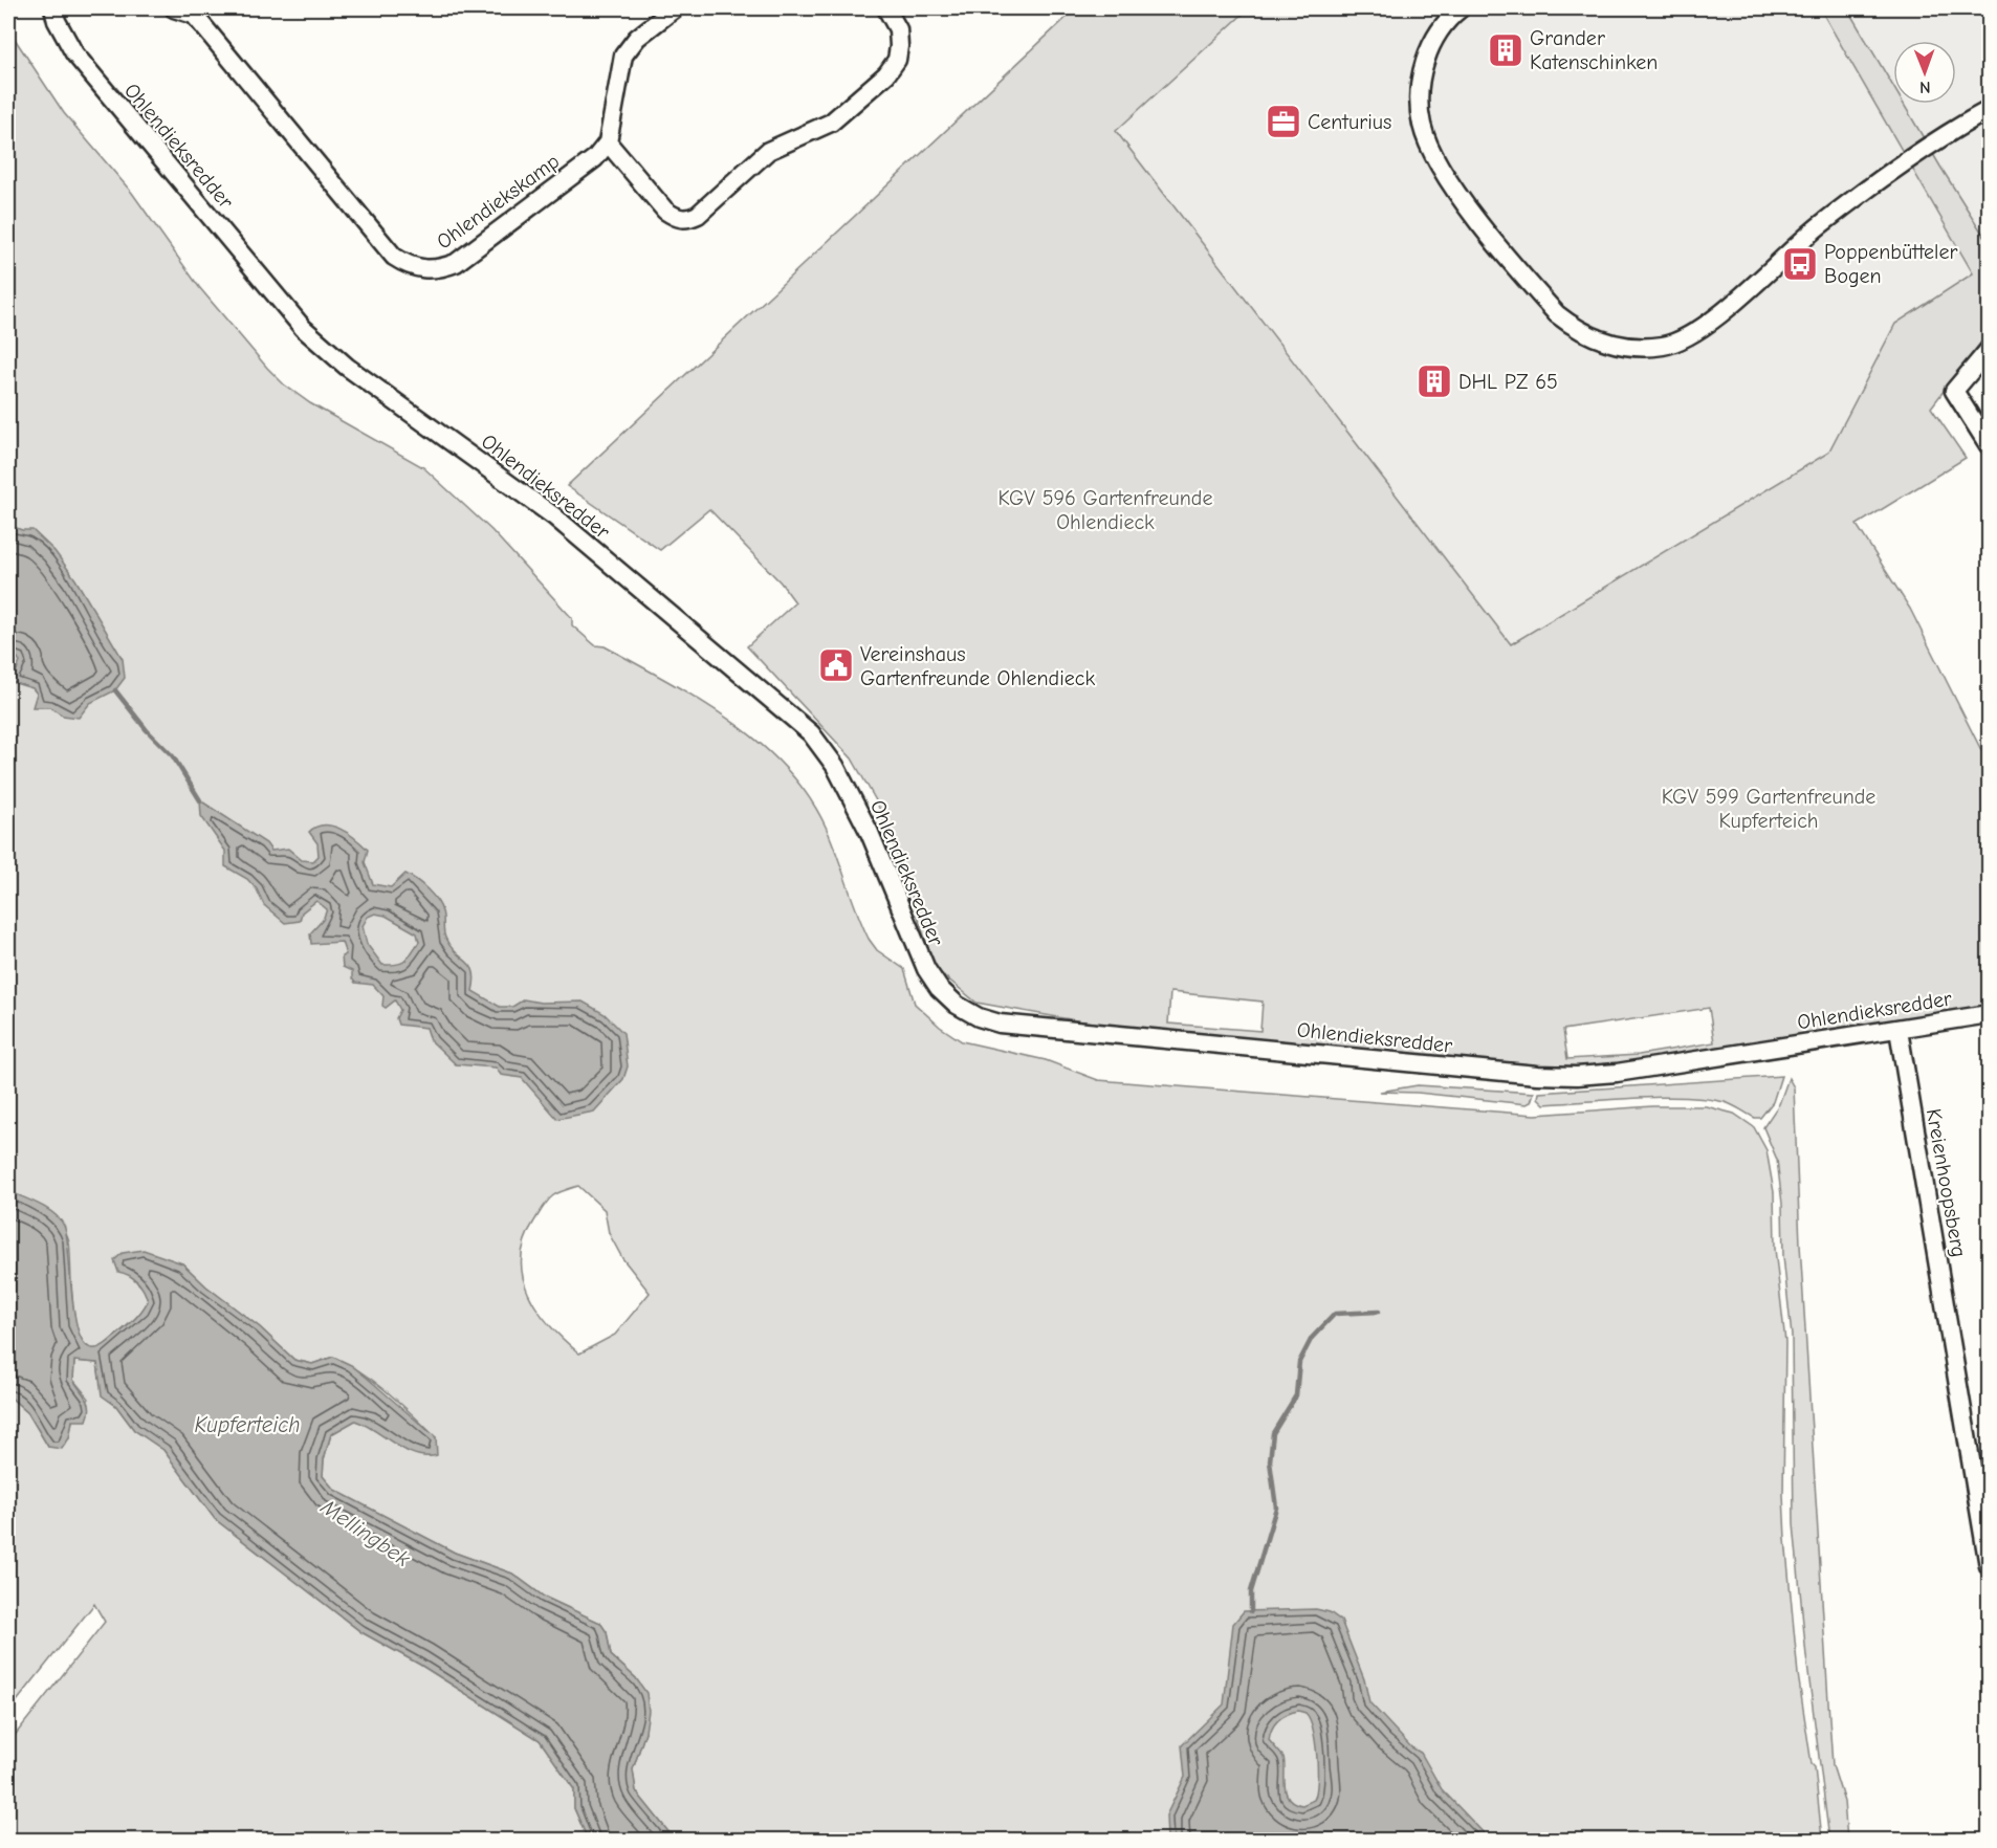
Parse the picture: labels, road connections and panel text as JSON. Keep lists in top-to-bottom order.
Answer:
{
  "streets": {
    "street": ["Ohlendieksredder", "Ohlendiekskamp", "Kreienhoopsberg"]
  },
  "crossings": [
    ["Ohlendieksredder", "Kreienhoopsberg"]
  ],
  "water": ["Kupferteich", "Mellingbek"],
  "parks": ["KGV 596 Gartenfreunde Ohlendieck", "KGV 599 Gartenfreunde Kupferteich"],
  "places": {
    "building": ["Grander Katenschinken", "DHL PZ 65"],
    "office": ["Centurius"],
    "bus stop": ["Poppenbütteler Bogen"],
    "public building": ["Vereinshaus Gartenfreunde Ohlendieck"]
  },
  "north": "bottom"
}
